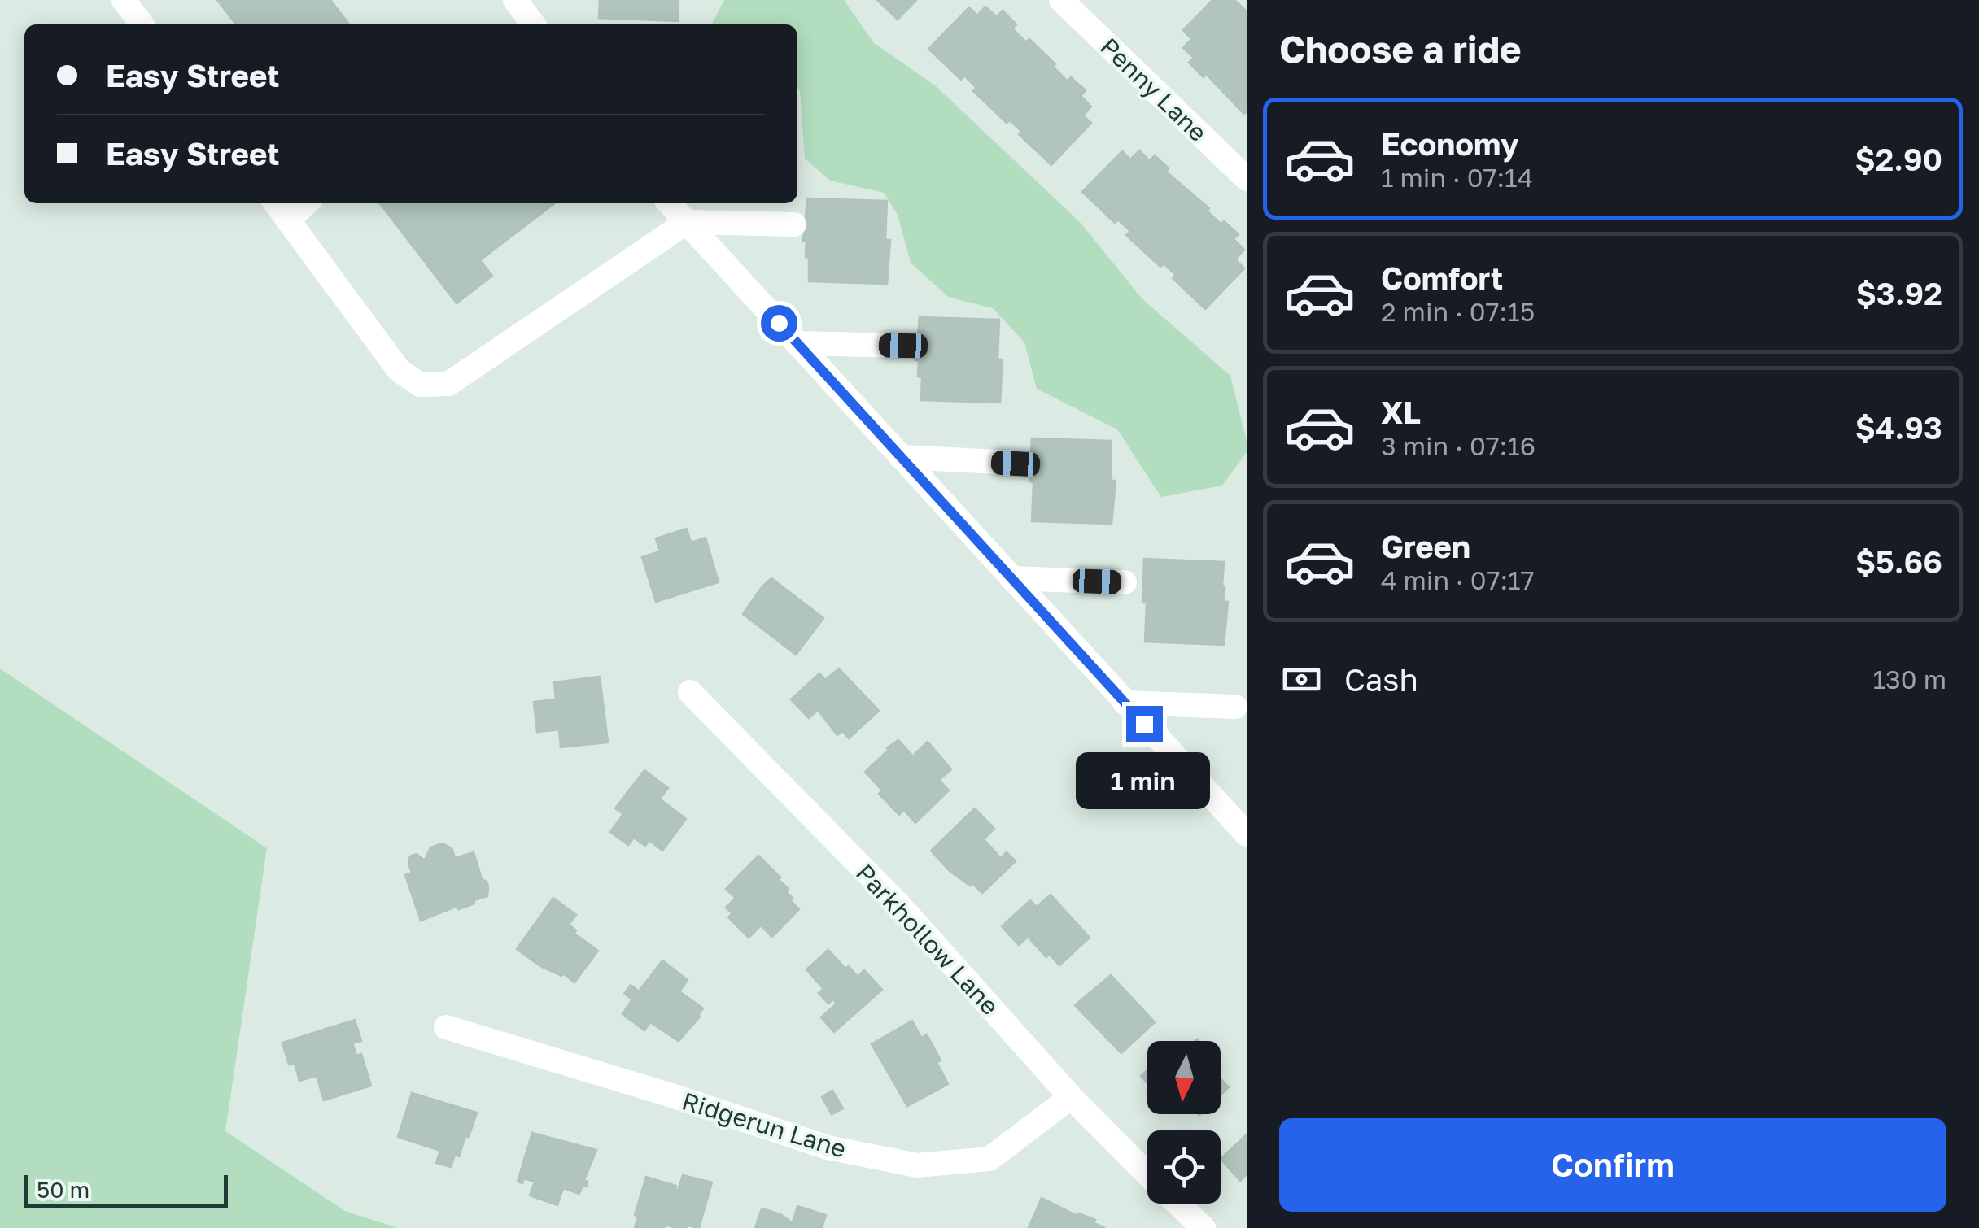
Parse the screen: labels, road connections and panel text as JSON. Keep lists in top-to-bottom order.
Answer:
{
  "streets": {
    "street": ["Penny Lane", "Parkhollow Lane", "Ridgerun Lane"]
  },
  "crossings": [
    ["Parkhollow Lane", "Ridgerun Lane"]
  ],
  "scale_bar": "50 m",
  "north": "bottom",
  "page": {
    "heading": "Choose a ride",
    "banner": ["Easy Street", "Easy Street"],
    "list": [
      {
        "name": "Economy",
        "note": "1 min · 07:14",
        "value": "$2.90"
      },
      {
        "name": "Comfort",
        "note": "2 min · 07:15",
        "value": "$3.92"
      },
      {
        "name": "XL",
        "note": "3 min · 07:16",
        "value": "$4.93"
      },
      {
        "name": "Green",
        "note": "4 min · 07:17",
        "value": "$5.66"
      }
    ],
    "pay": ["Cash", "130 m"],
    "bubble": "1 min",
    "buttons": "Confirm",
    "scale": "50 m"
  }
}
